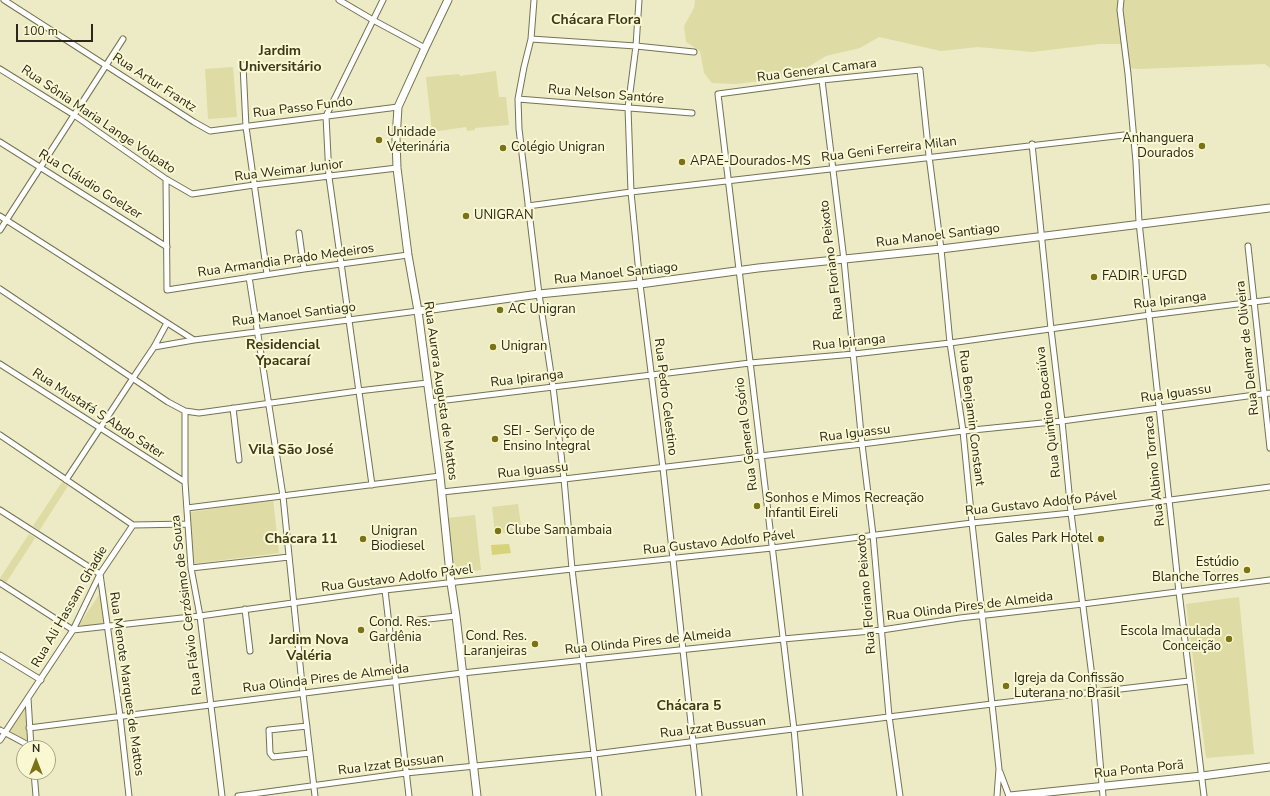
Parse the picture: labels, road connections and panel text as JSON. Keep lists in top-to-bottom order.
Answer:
{
  "streets": {
    "street": [
      "Rua General Camara",
      "Rua Artur Frantz",
      "Rua Nelson Santóre",
      "Rua Passo Fundo",
      "Rua Sônia Maria Lange Volpato",
      "Rua Geni Ferreira Milan",
      "Rua Weimar Junior",
      "Rua Cláudio Goelzer",
      "Rua Manoel Santiago",
      "Rua Floriano Peixoto",
      "Rua Armandia Prado Medeiros",
      "Rua Ipiranga",
      "Rua Delmar de Oliveira",
      "Rua Aurora Augusta de Mattos",
      "Rua Iguassu",
      "Rua Pedro Celestino",
      "Rua Quintino Bocaiúva",
      "Rua Mustafá S Abdo Sater",
      "Rua Benjamin Constant",
      "Rua General Osório",
      "Rua Albino Torraca",
      "Rua Gustavo Adolfo Pável",
      "Rua Flávio Cerzósimo de Souza",
      "Rua Ali Hassam Ghadie",
      "Rua Olinda Pires de Almeida",
      "Rua Menote Marques de Mattos",
      "Rua Izzat Bussuan",
      "Rua Ponta Porã"
    ]
  },
  "crossings": [
    ["Rua General Camara", "Rua Floriano Peixoto"],
    ["Rua General Camara", "Rua Benjamin Constant"],
    ["Rua General Camara", "Rua General Osório"],
    ["Rua Artur Frantz", "Rua Passo Fundo"],
    ["Rua Nelson Santóre", "Rua Pedro Celestino"],
    ["Rua Passo Fundo", "Rua Aurora Augusta de Mattos"],
    ["Rua Sônia Maria Lange Volpato", "Rua Weimar Junior"],
    ["Rua Geni Ferreira Milan", "Rua Floriano Peixoto"],
    ["Rua Geni Ferreira Milan", "Rua Pedro Celestino"],
    ["Rua Geni Ferreira Milan", "Rua Quintino Bocaiúva"],
    ["Rua Geni Ferreira Milan", "Rua Benjamin Constant"],
    ["Rua Geni Ferreira Milan", "Rua General Osório"],
    ["Rua Geni Ferreira Milan", "Rua Albino Torraca"],
    ["Rua Weimar Junior", "Rua Aurora Augusta de Mattos"],
    ["Rua Cláudio Goelzer", "Rua Armandia Prado Medeiros"],
    ["Rua Manoel Santiago", "Rua Floriano Peixoto"],
    ["Rua Manoel Santiago", "Rua Aurora Augusta de Mattos"],
    ["Rua Manoel Santiago", "Rua Pedro Celestino"],
    ["Rua Manoel Santiago", "Rua Quintino Bocaiúva"],
    ["Rua Manoel Santiago", "Rua Benjamin Constant"],
    ["Rua Manoel Santiago", "Rua General Osório"],
    ["Rua Manoel Santiago", "Rua Albino Torraca"],
    ["Rua Floriano Peixoto", "Rua Ipiranga"],
    ["Rua Floriano Peixoto", "Rua Iguassu"],
    ["Rua Floriano Peixoto", "Rua Gustavo Adolfo Pável"],
    ["Rua Floriano Peixoto", "Rua Olinda Pires de Almeida"],
    ["Rua Floriano Peixoto", "Rua Izzat Bussuan"],
    ["Rua Armandia Prado Medeiros", "Rua Aurora Augusta de Mattos"],
    ["Rua Ipiranga", "Rua Delmar de Oliveira"],
    ["Rua Ipiranga", "Rua Aurora Augusta de Mattos"],
    ["Rua Ipiranga", "Rua Pedro Celestino"],
    ["Rua Ipiranga", "Rua Quintino Bocaiúva"],
    ["Rua Ipiranga", "Rua Benjamin Constant"],
    ["Rua Ipiranga", "Rua General Osório"],
    ["Rua Ipiranga", "Rua Albino Torraca"],
    ["Rua Delmar de Oliveira", "Rua Iguassu"],
    ["Rua Aurora Augusta de Mattos", "Rua Iguassu"],
    ["Rua Aurora Augusta de Mattos", "Rua Gustavo Adolfo Pável"],
    ["Rua Aurora Augusta de Mattos", "Rua Olinda Pires de Almeida"],
    ["Rua Aurora Augusta de Mattos", "Rua Izzat Bussuan"],
    ["Rua Iguassu", "Rua Pedro Celestino"],
    ["Rua Iguassu", "Rua Quintino Bocaiúva"],
    ["Rua Iguassu", "Rua Benjamin Constant"],
    ["Rua Iguassu", "Rua General Osório"],
    ["Rua Iguassu", "Rua Albino Torraca"],
    ["Rua Pedro Celestino", "Rua Gustavo Adolfo Pável"],
    ["Rua Pedro Celestino", "Rua Olinda Pires de Almeida"],
    ["Rua Pedro Celestino", "Rua Izzat Bussuan"],
    ["Rua Quintino Bocaiúva", "Rua Gustavo Adolfo Pável"],
    ["Rua Quintino Bocaiúva", "Rua Olinda Pires de Almeida"],
    ["Rua Quintino Bocaiúva", "Rua Izzat Bussuan"],
    ["Rua Quintino Bocaiúva", "Rua Ponta Porã"],
    ["Rua Mustafá S Abdo Sater", "Rua Flávio Cerzósimo de Souza"],
    ["Rua Benjamin Constant", "Rua Gustavo Adolfo Pável"],
    ["Rua Benjamin Constant", "Rua Olinda Pires de Almeida"],
    ["Rua Benjamin Constant", "Rua Izzat Bussuan"],
    ["Rua Benjamin Constant", "Rua Ponta Porã"],
    ["Rua General Osório", "Rua Gustavo Adolfo Pável"],
    ["Rua General Osório", "Rua Olinda Pires de Almeida"],
    ["Rua General Osório", "Rua Izzat Bussuan"],
    ["Rua Albino Torraca", "Rua Gustavo Adolfo Pável"],
    ["Rua Albino Torraca", "Rua Olinda Pires de Almeida"],
    ["Rua Albino Torraca", "Rua Izzat Bussuan"],
    ["Rua Albino Torraca", "Rua Ponta Porã"],
    ["Rua Gustavo Adolfo Pável", "Rua Flávio Cerzósimo de Souza"],
    ["Rua Gustavo Adolfo Pável", "Rua Ali Hassam Ghadie"],
    ["Rua Gustavo Adolfo Pável", "Rua Menote Marques de Mattos"],
    ["Rua Flávio Cerzósimo de Souza", "Rua Olinda Pires de Almeida"],
    ["Rua Ali Hassam Ghadie", "Rua Menote Marques de Mattos"],
    ["Rua Olinda Pires de Almeida", "Rua Menote Marques de Mattos"]
  ],
  "districts": [
    "Chácara Flora",
    "Jardim Universitário",
    "Residencial Ypacaraí",
    "Vila São José",
    "Chácara 11",
    "Jardim Nova Valéria",
    "Chácara 5"
  ],
  "places": [
    "Unidade Veterinária",
    "Anhanguera Dourados",
    "Colégio Unigran",
    "APAE-Dourados-MS",
    "UNIGRAN",
    "FADIR - UFGD",
    "AC Unigran",
    "Unigran",
    "SEI - Serviço de Ensino Integral",
    "Sonhos e Mimos Recreação Infantil Eireli",
    "Clube Samambaia",
    "Unigran Biodiesel",
    "Gales Park Hotel",
    "Estúdio Blanche Torres",
    "Cond. Res. Gardênia",
    "Escola Imaculada Conceição",
    "Cond. Res. Laranjeiras",
    "Igreja da Confissão Luterana no Brasil"
  ],
  "scale_bar": "100 m",
  "north": "top"
}
